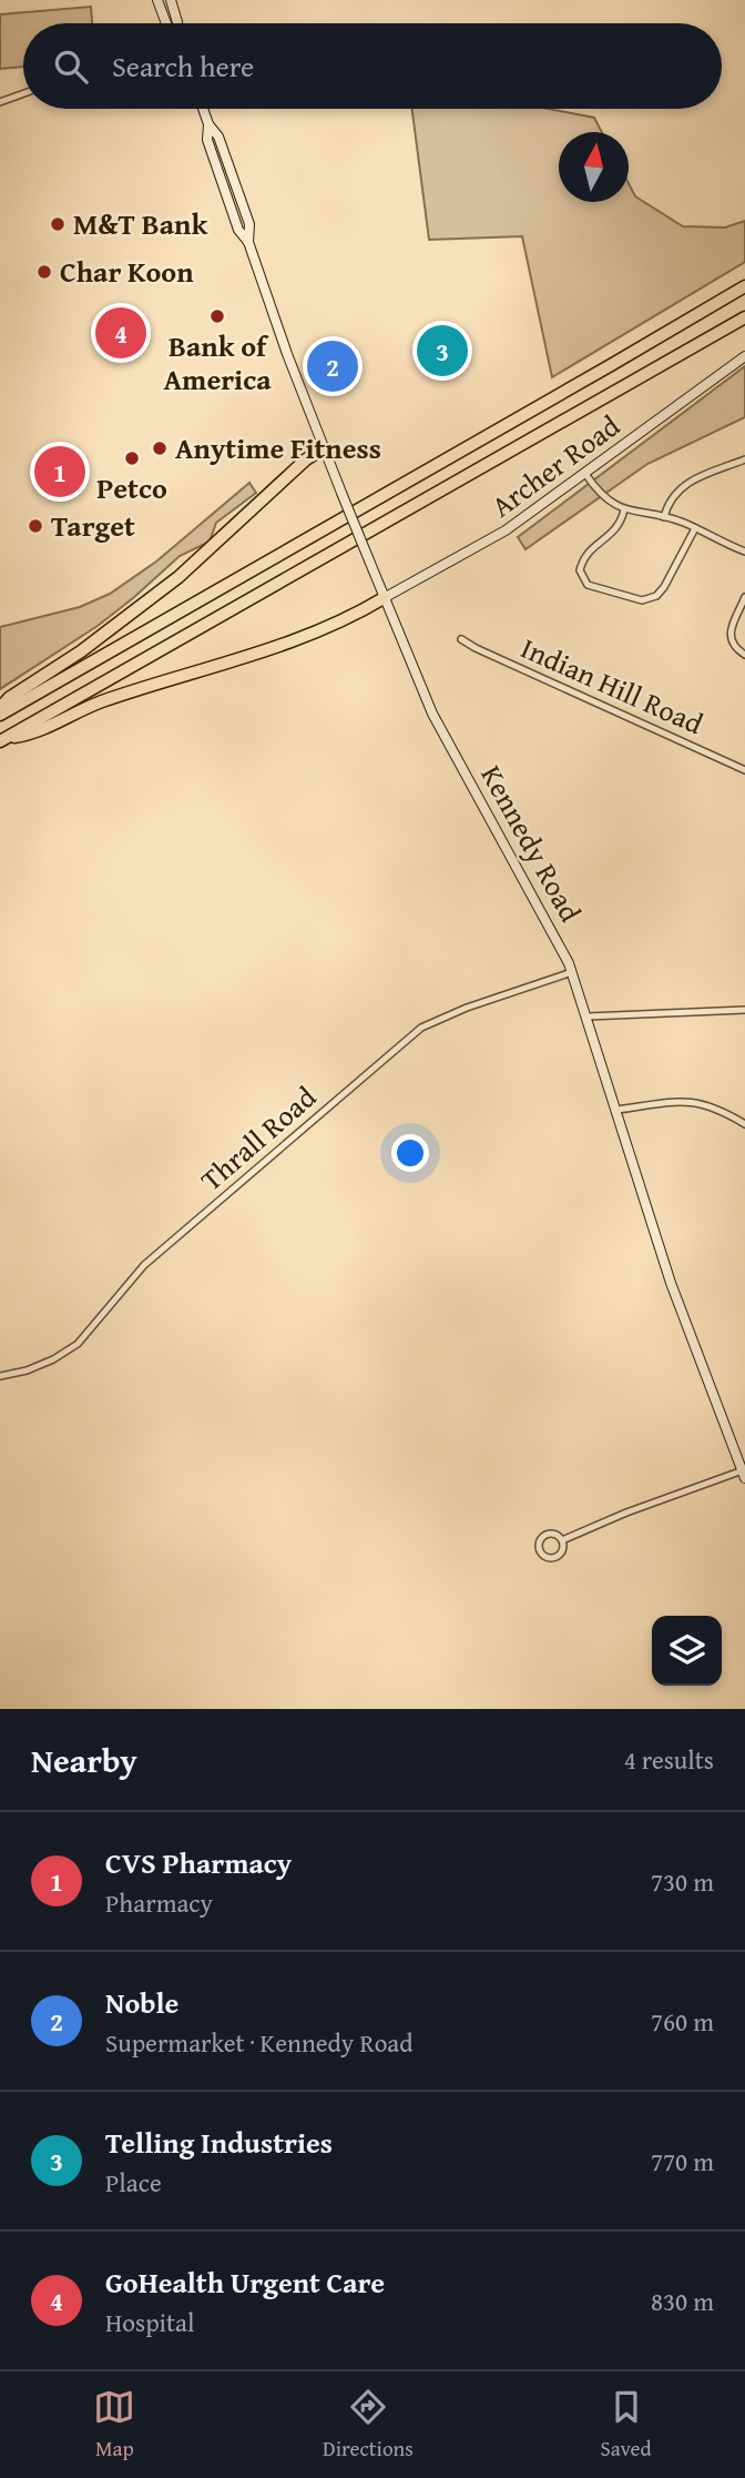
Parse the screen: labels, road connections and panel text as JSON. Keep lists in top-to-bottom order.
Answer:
{
  "streets": {
    "street": [
      "Archer Road",
      "Indian Hill Road",
      "Kennedy Road",
      "Thrall Road"
    ]
  },
  "crossings": [
    ["Archer Road", "Kennedy Road"],
    ["Kennedy Road", "Thrall Road"]
  ],
  "places": [
    "M&T Bank",
    "Char Koon",
    "Bank of America",
    "Anytime Fitness",
    "Petco",
    "Target"
  ],
  "north": "top",
  "page": {
    "search": "Search here",
    "pins": [
      "4",
      "3",
      "2",
      "1"
    ],
    "heading": ["Nearby", "4 results"],
    "list": [
      {
        "mark": "1",
        "name": "CVS Pharmacy",
        "note": "Pharmacy",
        "value": "730 m"
      },
      {
        "mark": "2",
        "name": "Noble",
        "note": "Supermarket · Kennedy Road",
        "value": "760 m"
      },
      {
        "mark": "3",
        "name": "Telling Industries",
        "note": "Place",
        "value": "770 m"
      },
      {
        "mark": "4",
        "name": "GoHealth Urgent Care",
        "note": "Hospital",
        "value": "830 m"
      }
    ],
    "nav": ["Map", "Directions", "Saved"]
  }
}
